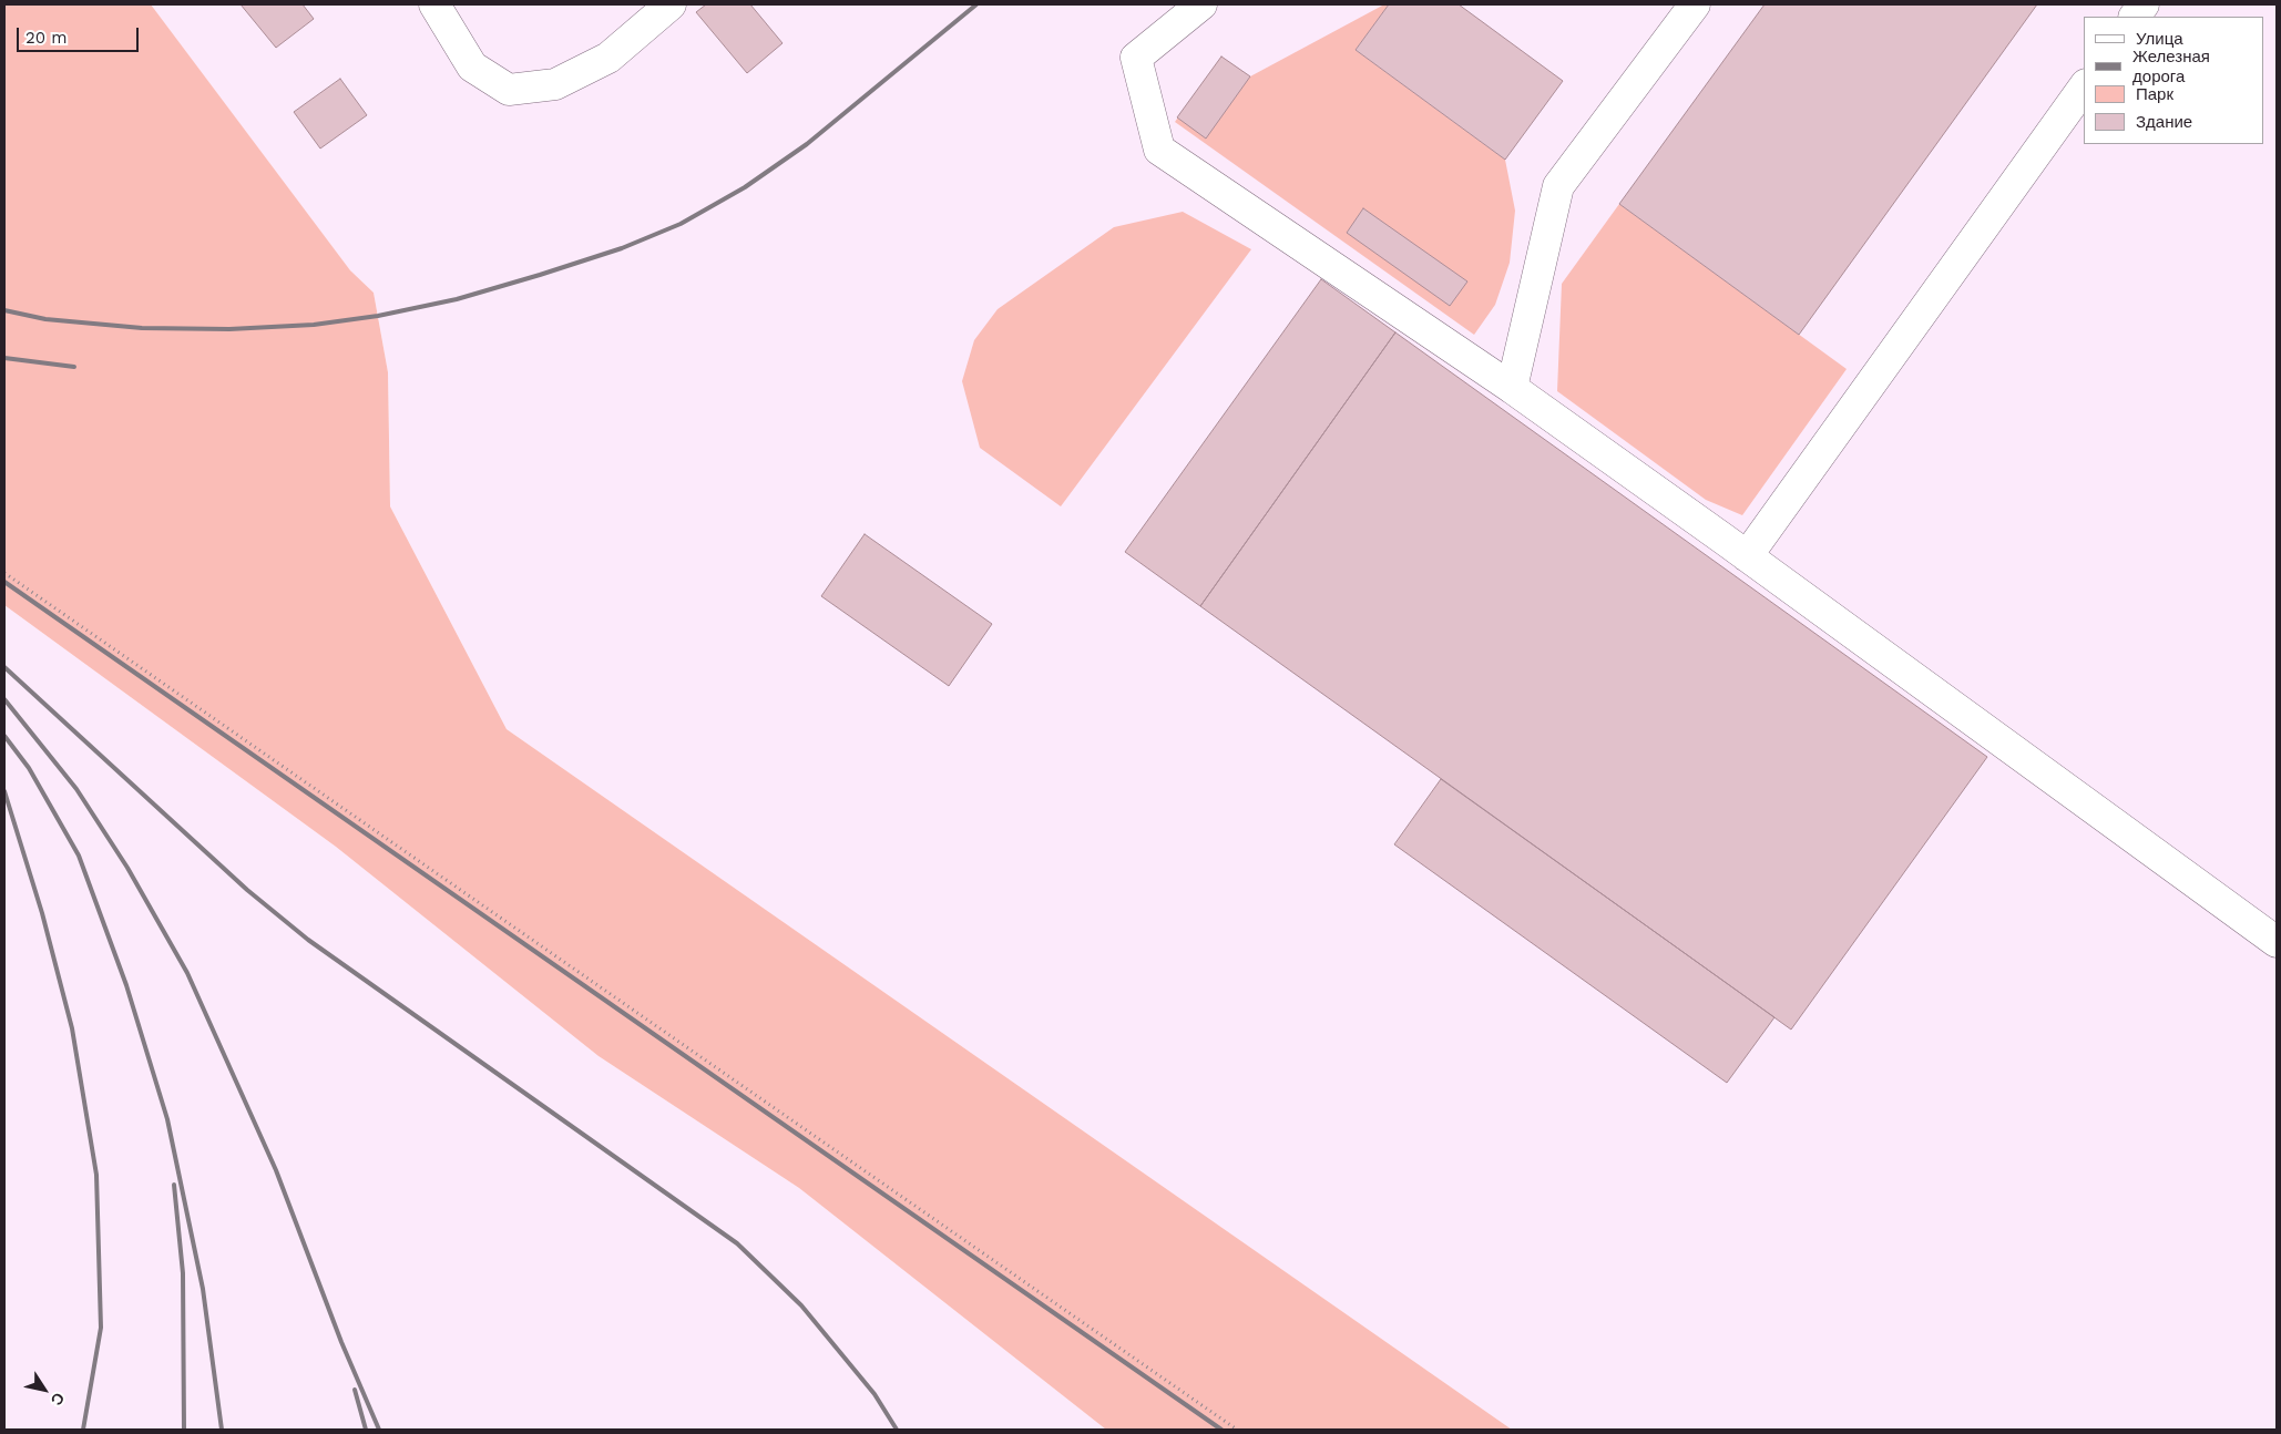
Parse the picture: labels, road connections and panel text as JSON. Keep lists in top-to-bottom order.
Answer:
{
  "legend": [
    "Улица",
    "Железная дорога",
    "Парк",
    "Здание"
  ],
  "scale_bar": "20 m",
  "north": "bottom right"
}
